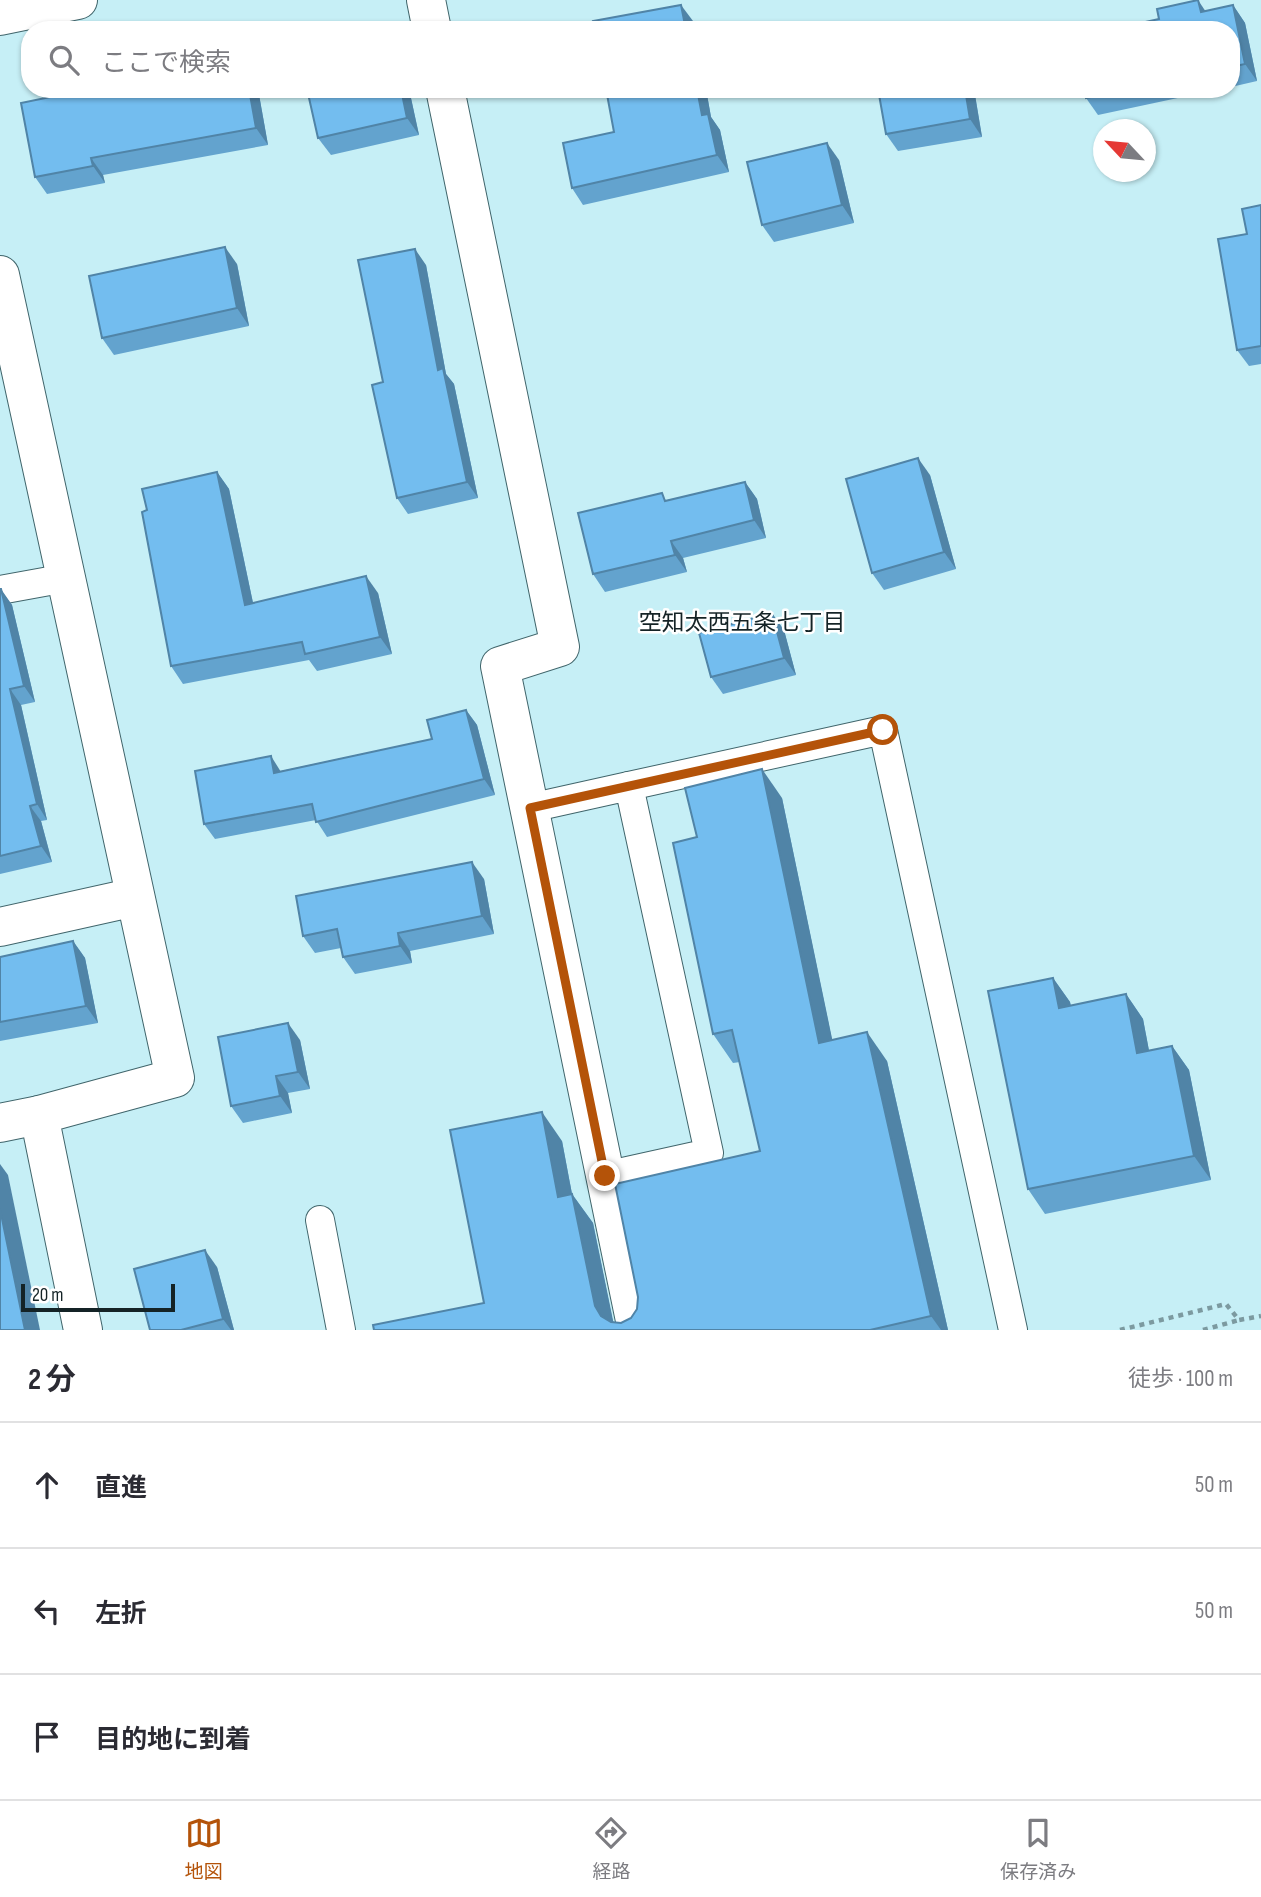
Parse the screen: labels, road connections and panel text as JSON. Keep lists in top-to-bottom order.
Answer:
{
  "districts": ["空知太西五条七丁目"],
  "scale_bar": "20 m",
  "north": "top left",
  "page": {
    "search": "ここで検索",
    "scale": "20 m",
    "heading": ["2 分", "徒歩 · 100 m"],
    "list": [
      ["直進", "50 m"],
      ["左折", "50 m"],
      "目的地に到着"
    ],
    "nav": ["地図", "経路", "保存済み"]
  }
}
